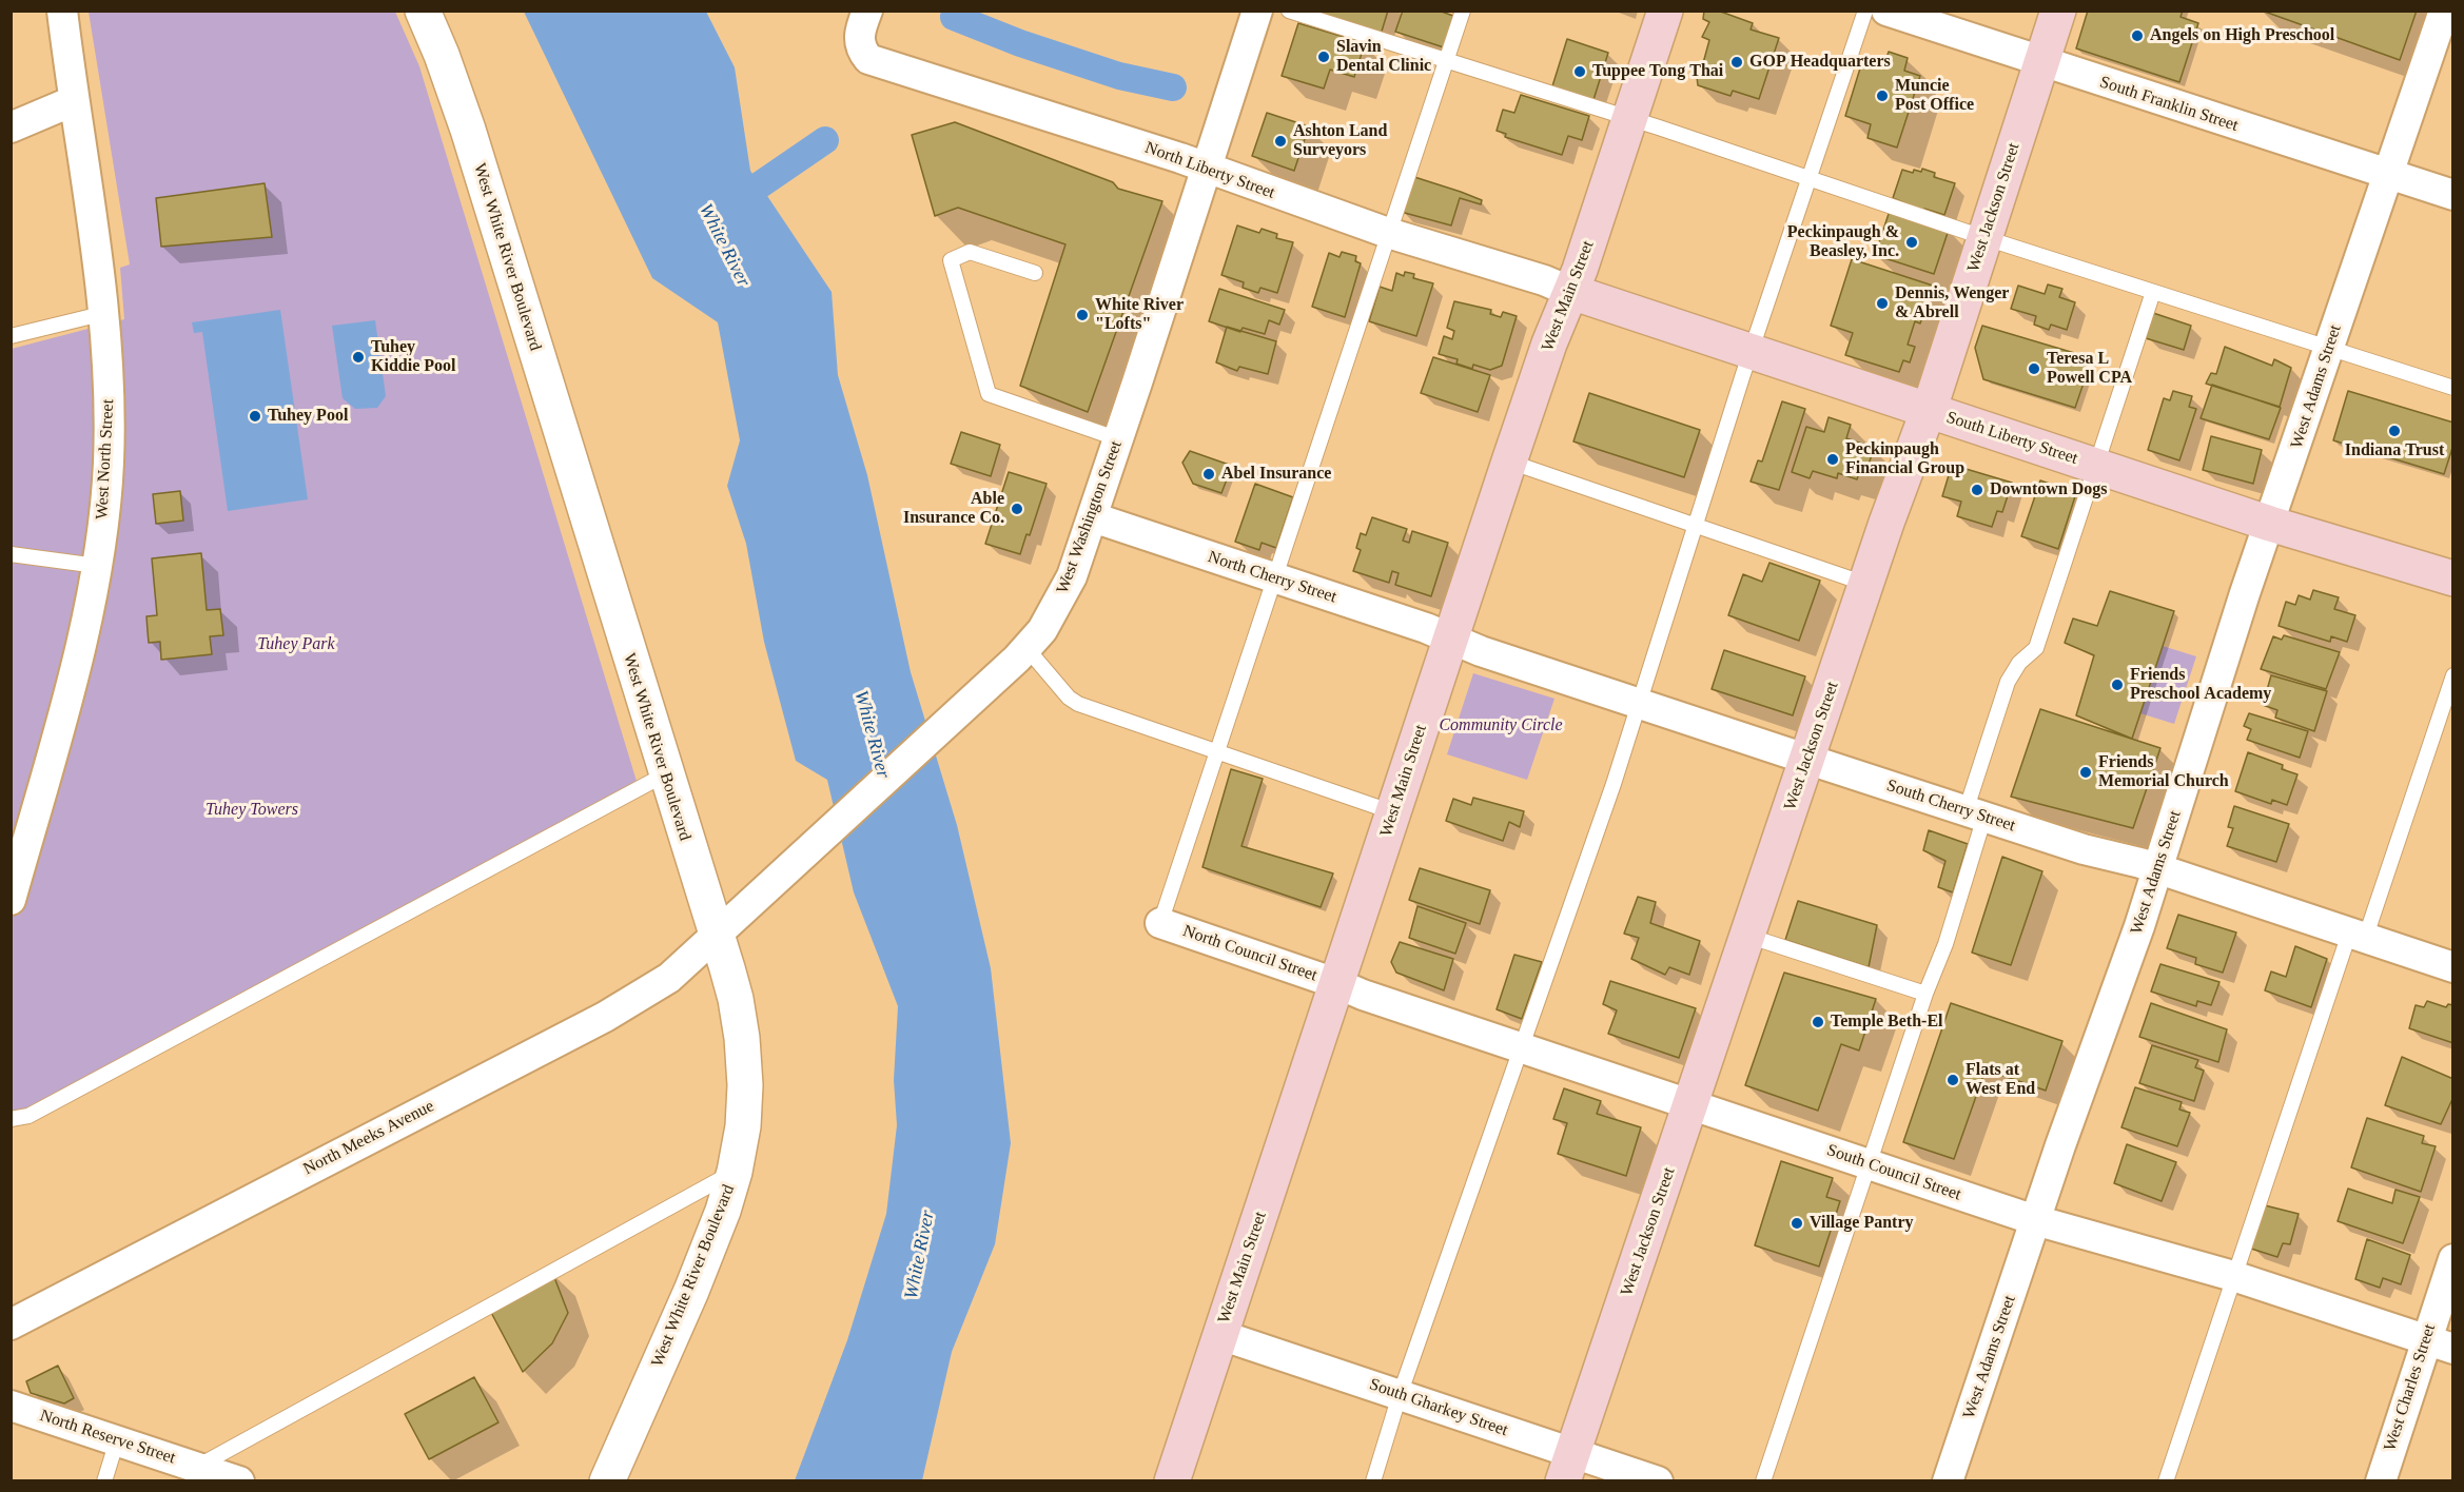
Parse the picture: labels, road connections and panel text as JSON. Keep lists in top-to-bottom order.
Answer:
{
  "streets": {
    "main road": ["West Jackson Street", "West Main Street", "South Liberty Street"],
    "street": [
      "South Franklin Street",
      "North Liberty Street",
      "West White River Boulevard",
      "West Adams Street",
      "West North Street",
      "West Washington Street",
      "North Cherry Street",
      "South Cherry Street",
      "North Council Street",
      "North Meeks Avenue",
      "South Council Street",
      "West Charles Street",
      "South Gharkey Street",
      "North Reserve Street"
    ]
  },
  "crossings": [
    ["South Franklin Street", "West Jackson Street"],
    ["South Franklin Street", "West Adams Street"],
    ["North Liberty Street", "West Main Street"],
    ["North Liberty Street", "South Liberty Street"],
    ["North Liberty Street", "West Washington Street"],
    ["West Jackson Street", "South Liberty Street"],
    ["West Jackson Street", "South Cherry Street"],
    ["West Jackson Street", "South Council Street"],
    ["West Jackson Street", "South Gharkey Street"],
    ["West White River Boulevard", "West Washington Street"],
    ["West White River Boulevard", "North Meeks Avenue"],
    ["West Main Street", "South Liberty Street"],
    ["West Main Street", "North Cherry Street"],
    ["West Main Street", "South Cherry Street"],
    ["West Main Street", "North Council Street"],
    ["West Main Street", "South Council Street"],
    ["West Main Street", "South Gharkey Street"],
    ["West Adams Street", "South Liberty Street"],
    ["West Adams Street", "South Cherry Street"],
    ["West Adams Street", "South Council Street"],
    ["West Washington Street", "North Cherry Street"],
    ["West Washington Street", "North Meeks Avenue"],
    ["North Cherry Street", "South Cherry Street"],
    ["North Council Street", "South Council Street"],
    ["South Council Street", "West Charles Street"]
  ],
  "water": ["White River"],
  "parks": ["Tuhey Park", "Community Circle", "Tuhey Towers"],
  "places": [
    "Angels on High Preschool",
    "Slavin Dental Clinic",
    "GOP Headquarters",
    "Tuppee Tong Thai",
    "Muncie Post Office",
    "Ashton Land Surveyors",
    "Peckinpaugh & Beasley, Inc.",
    "Dennis, Wenger & Abrell",
    "White River \"Lofts\"",
    "Tuhey Kiddie Pool",
    "Teresa L Powell CPA",
    "Tuhey Pool",
    "Indiana Trust",
    "Peckinpaugh Financial Group",
    "Abel Insurance",
    "Downtown Dogs",
    "Able Insurance Co.",
    "Friends Preschool Academy",
    "Friends Memorial Church",
    "Temple Beth-El",
    "Flats at West End",
    "Village Pantry"
  ]
}
